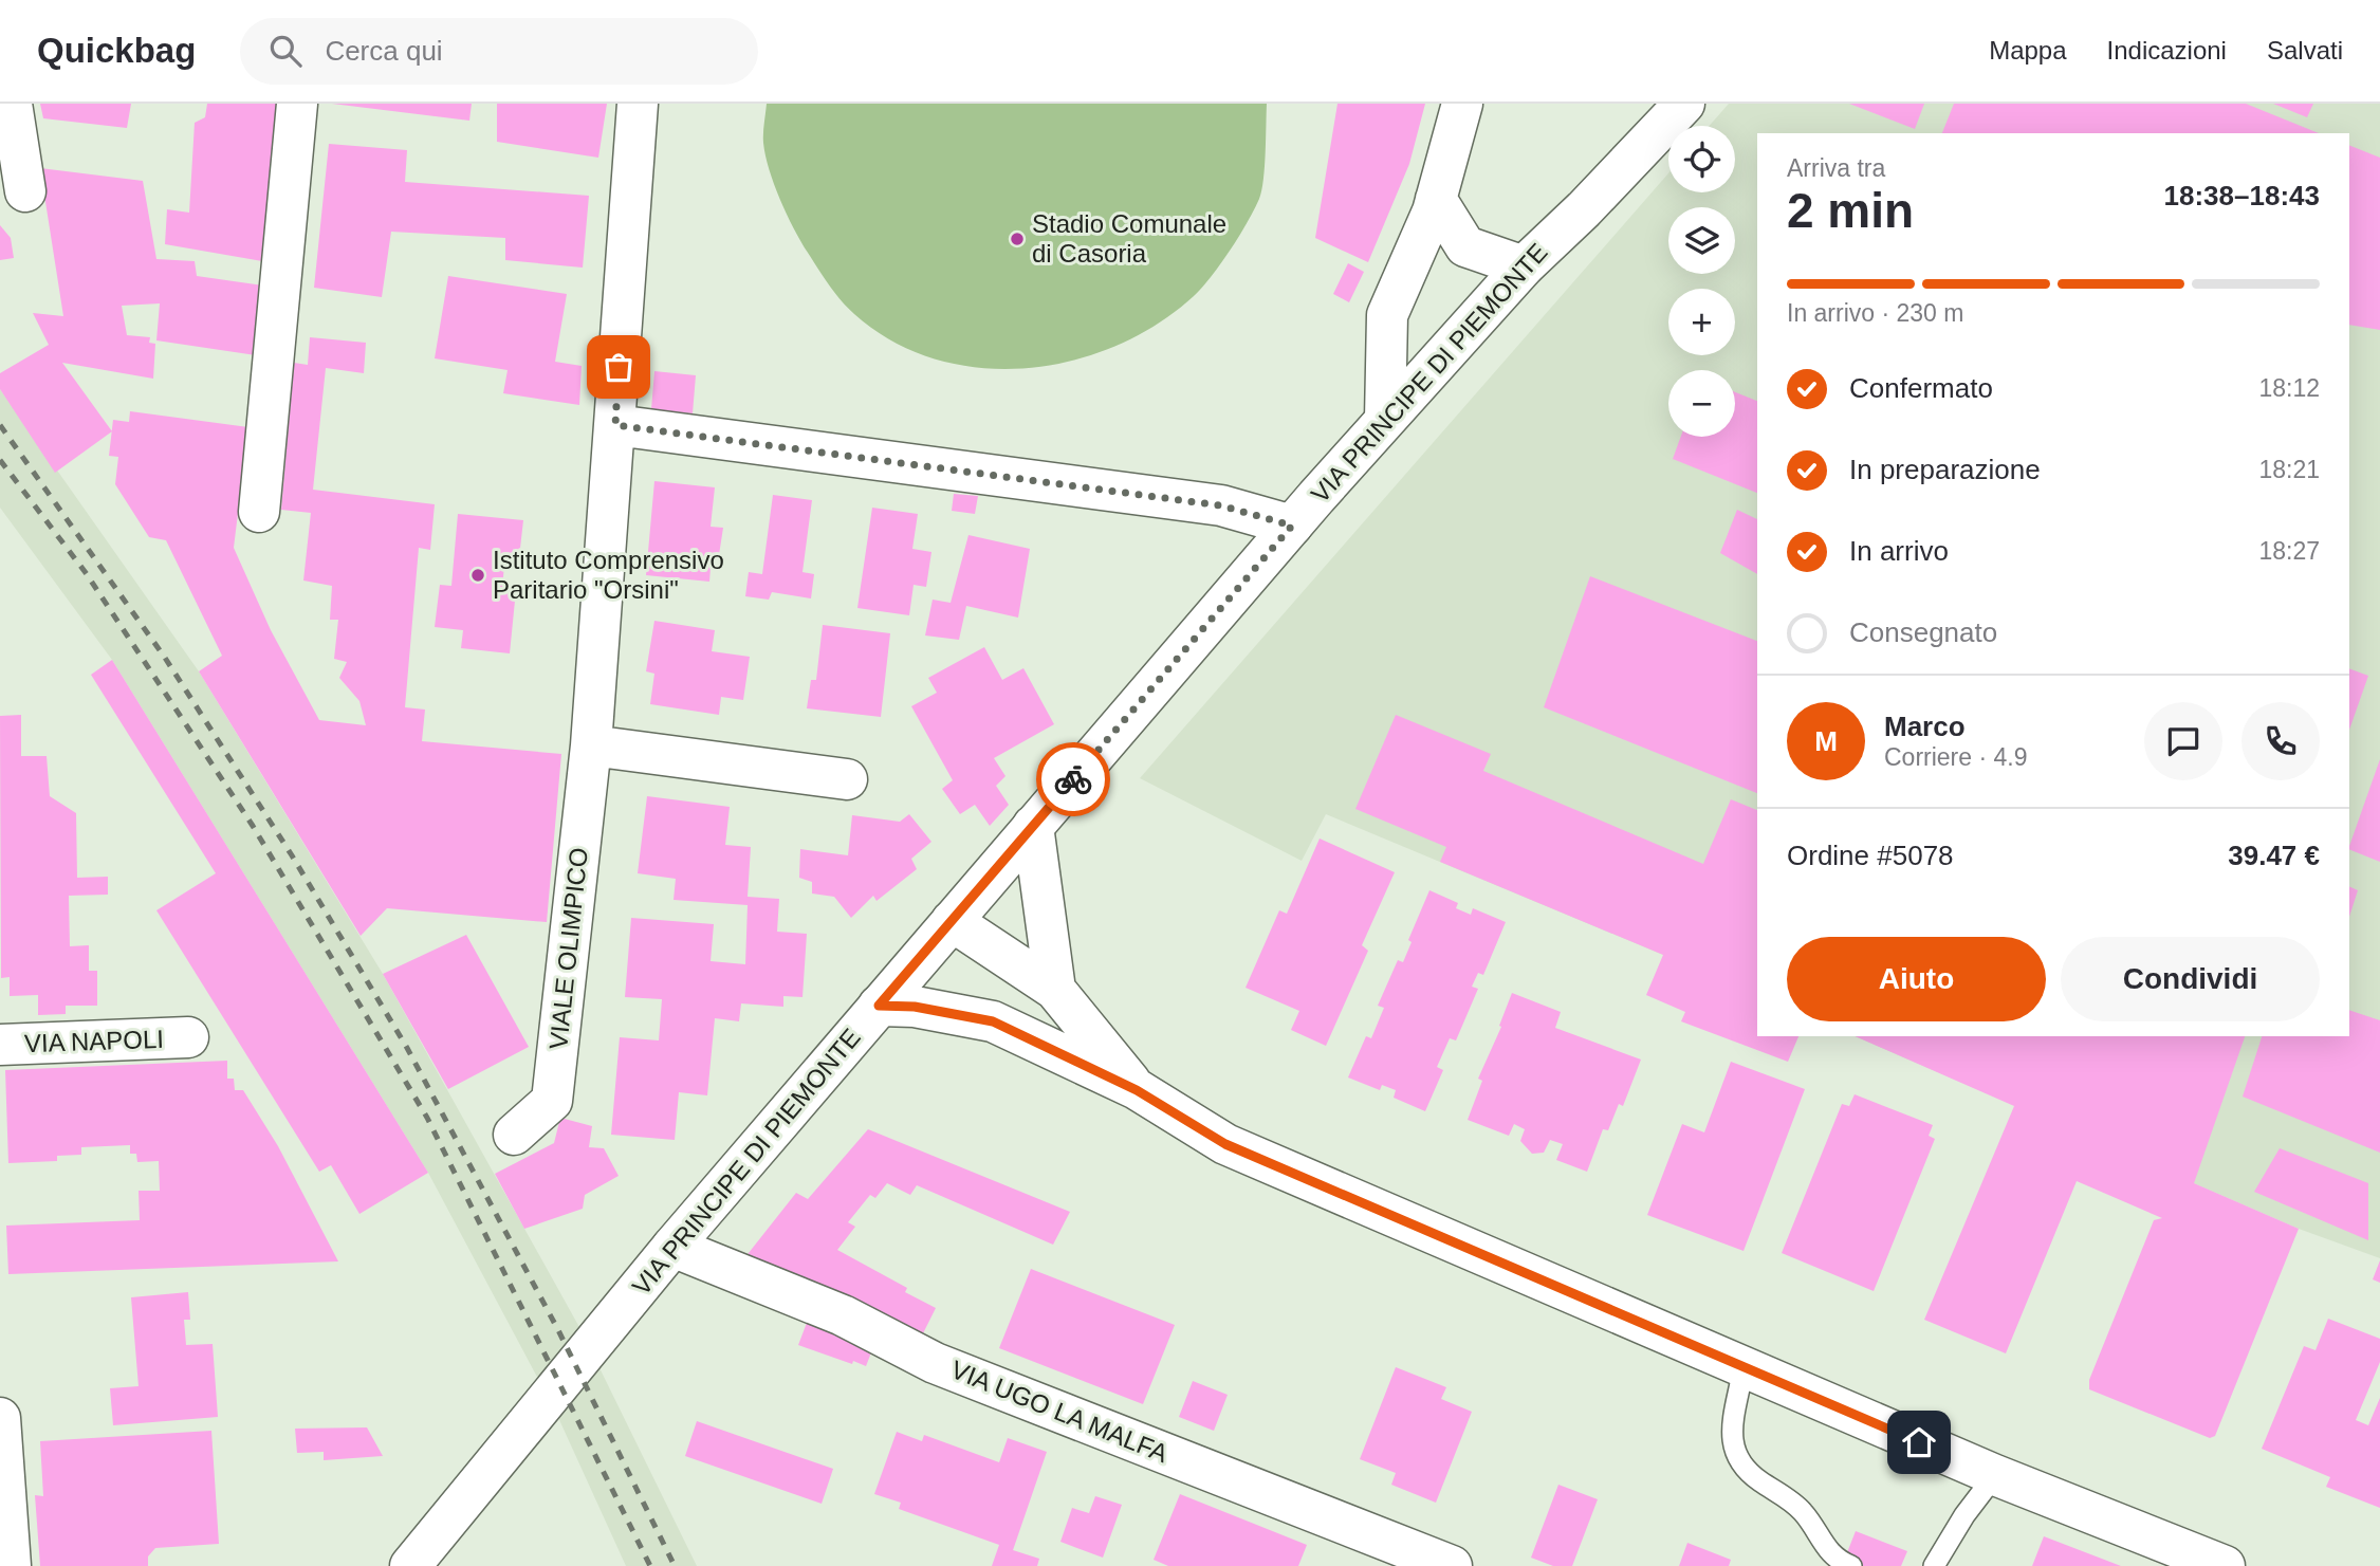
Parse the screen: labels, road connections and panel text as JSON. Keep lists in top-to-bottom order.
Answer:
{
  "streets": {
    "street": [
      "VIA PRINCIPE DI PIEMONTE",
      "VIALE OLIMPICO",
      "VIA NAPOLI",
      "VIA UGO LA MALFA"
    ]
  },
  "crossings": [
    ["VIA PRINCIPE DI PIEMONTE", "VIA UGO LA MALFA"]
  ],
  "places": ["Stadio Comunale di Casoria", "Istituto Comprensivo Paritario \"Orsini\""],
  "page": {
    "header": "Quickbag",
    "search": "Cerca qui",
    "nav": ["Mappa", "Indicazioni", "Salvati"],
    "map_buttons": ["+", "−"],
    "heading": ["2 min", "Arriva tra", "18:38–18:43"],
    "panel": [
      "Marco",
      "Corriere · 4.9",
      "Ordine #5078",
      "39.47 €"
    ],
    "bar": "In arrivo · 230 m",
    "list": [
      ["Confermato", "18:12"],
      ["In preparazione", "18:21"],
      ["In arrivo", "18:27"],
      "Consegnato"
    ],
    "round": "M",
    "buttons": ["Aiuto", "Condividi"]
  }
}
